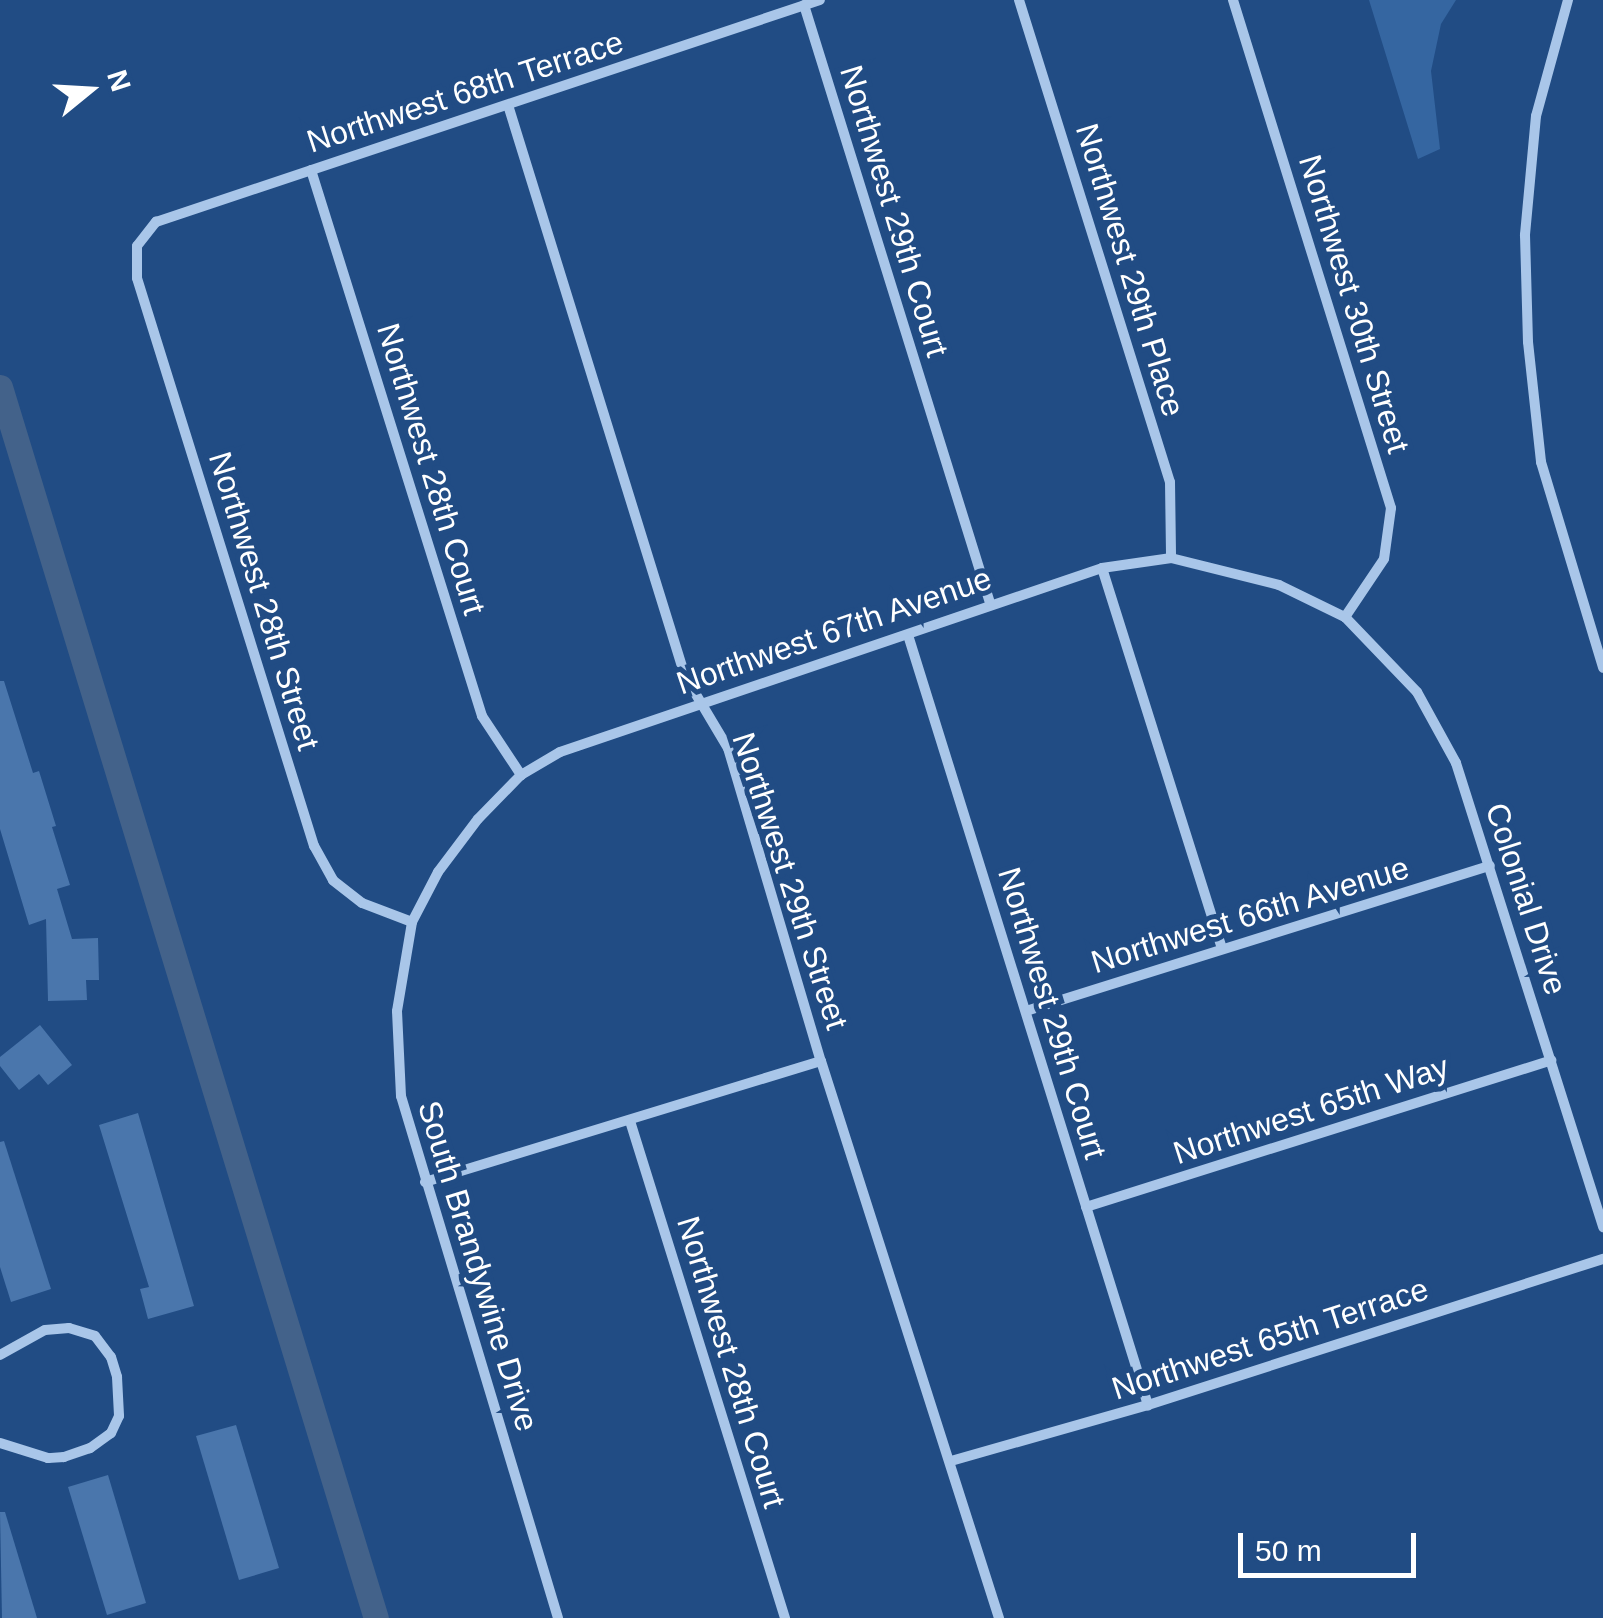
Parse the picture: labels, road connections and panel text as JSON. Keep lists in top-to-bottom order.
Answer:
{
  "streets": {
    "street": [
      "Northwest 68th Terrace",
      "Northwest 29th Court",
      "Northwest 29th Place",
      "Northwest 30th Street",
      "Northwest 28th Court",
      "Northwest 28th Street",
      "Northwest 67th Avenue",
      "Northwest 29th Street",
      "Colonial Drive",
      "Northwest 66th Avenue",
      "Northwest 65th Way",
      "South Brandywine Drive",
      "Northwest 65th Terrace"
    ]
  },
  "crossings": [
    ["Northwest 68th Terrace", "Northwest 29th Court"],
    ["Northwest 68th Terrace", "Northwest 28th Court"],
    ["Northwest 68th Terrace", "Northwest 28th Street"],
    ["Northwest 68th Terrace", "Northwest 29th Street"],
    ["Northwest 29th Court", "Northwest 67th Avenue"],
    ["Northwest 29th Court", "Northwest 66th Avenue"],
    ["Northwest 29th Court", "Northwest 65th Way"],
    ["Northwest 29th Court", "Northwest 65th Terrace"],
    ["Northwest 29th Place", "Northwest 67th Avenue"],
    ["Northwest 30th Street", "Northwest 67th Avenue"],
    ["Northwest 30th Street", "Colonial Drive"],
    ["Northwest 28th Court", "Northwest 67th Avenue"],
    ["Northwest 28th Street", "Northwest 67th Avenue"],
    ["Northwest 28th Street", "South Brandywine Drive"],
    ["Northwest 67th Avenue", "Northwest 29th Street"],
    ["Northwest 67th Avenue", "Colonial Drive"],
    ["Northwest 67th Avenue", "South Brandywine Drive"],
    ["Northwest 29th Street", "Northwest 65th Terrace"],
    ["Colonial Drive", "Northwest 66th Avenue"],
    ["Colonial Drive", "Northwest 65th Way"]
  ],
  "scale_bar": "50 m",
  "north": "right"
}
